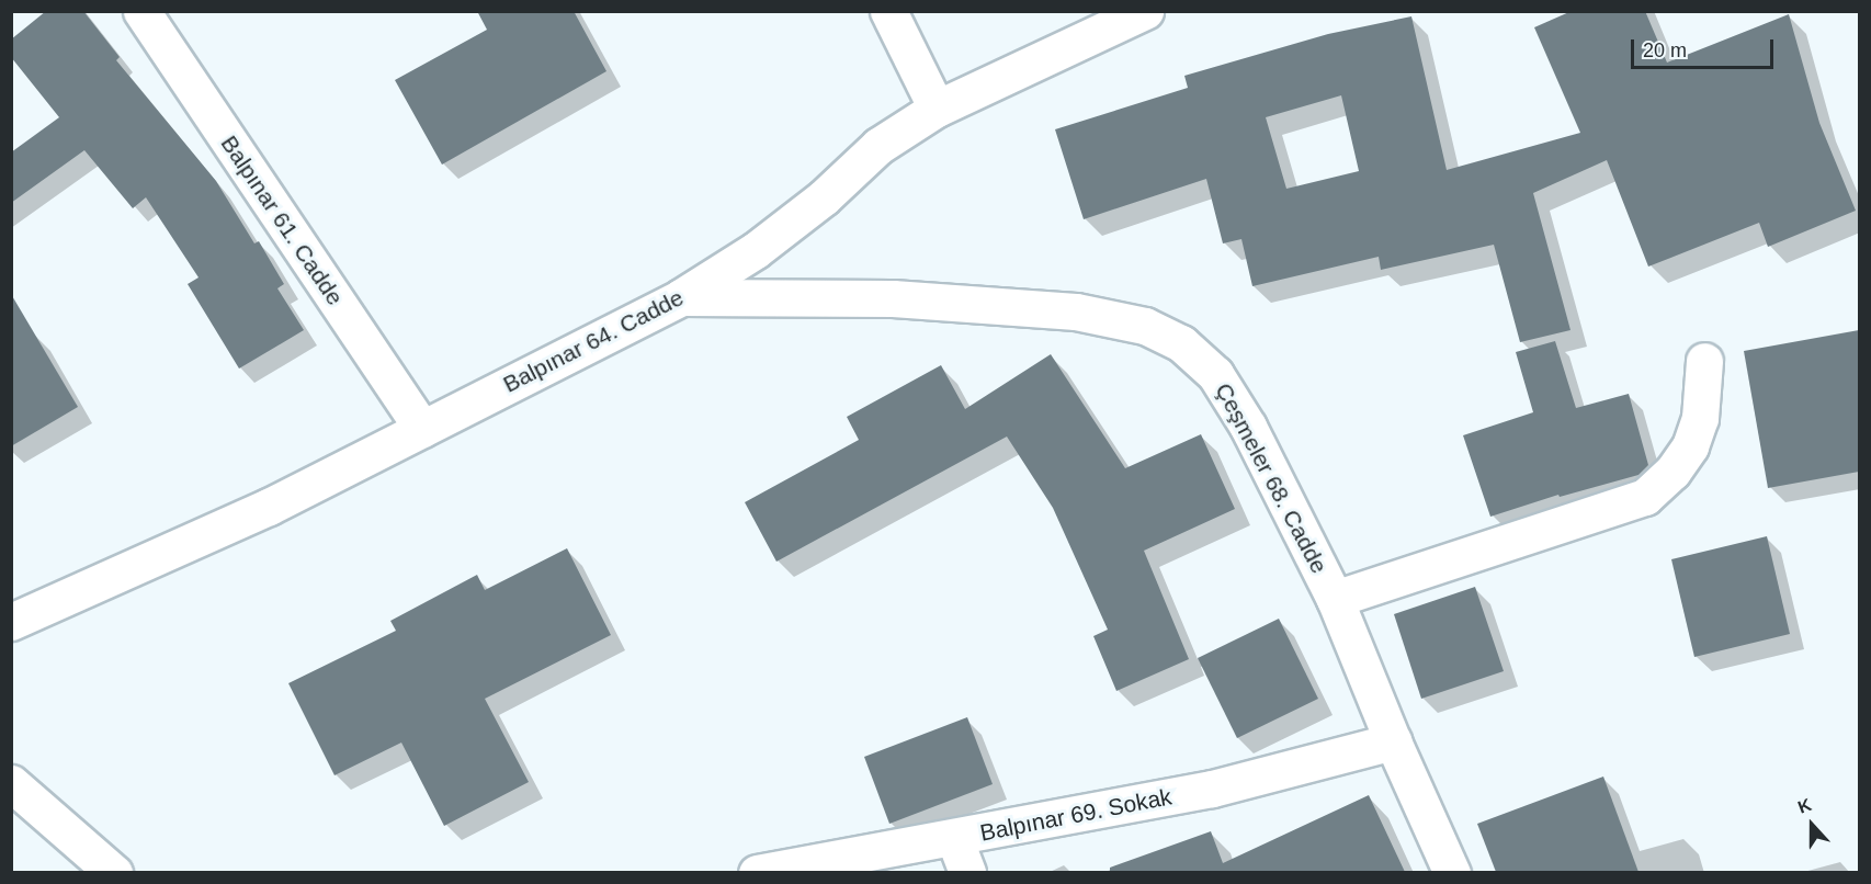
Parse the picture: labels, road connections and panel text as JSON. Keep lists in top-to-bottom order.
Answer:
{
  "streets": {
    "street": [
      "Balpınar 61. Cadde",
      "Balpınar 64. Cadde",
      "Çeşmeler 68. Cadde",
      "Balpınar 69. Sokak"
    ]
  },
  "crossings": [
    ["Balpınar 61. Cadde", "Balpınar 64. Cadde"],
    ["Balpınar 64. Cadde", "Çeşmeler 68. Cadde"],
    ["Çeşmeler 68. Cadde", "Balpınar 69. Sokak"]
  ],
  "scale_bar": "20 m",
  "north": "top"
}
